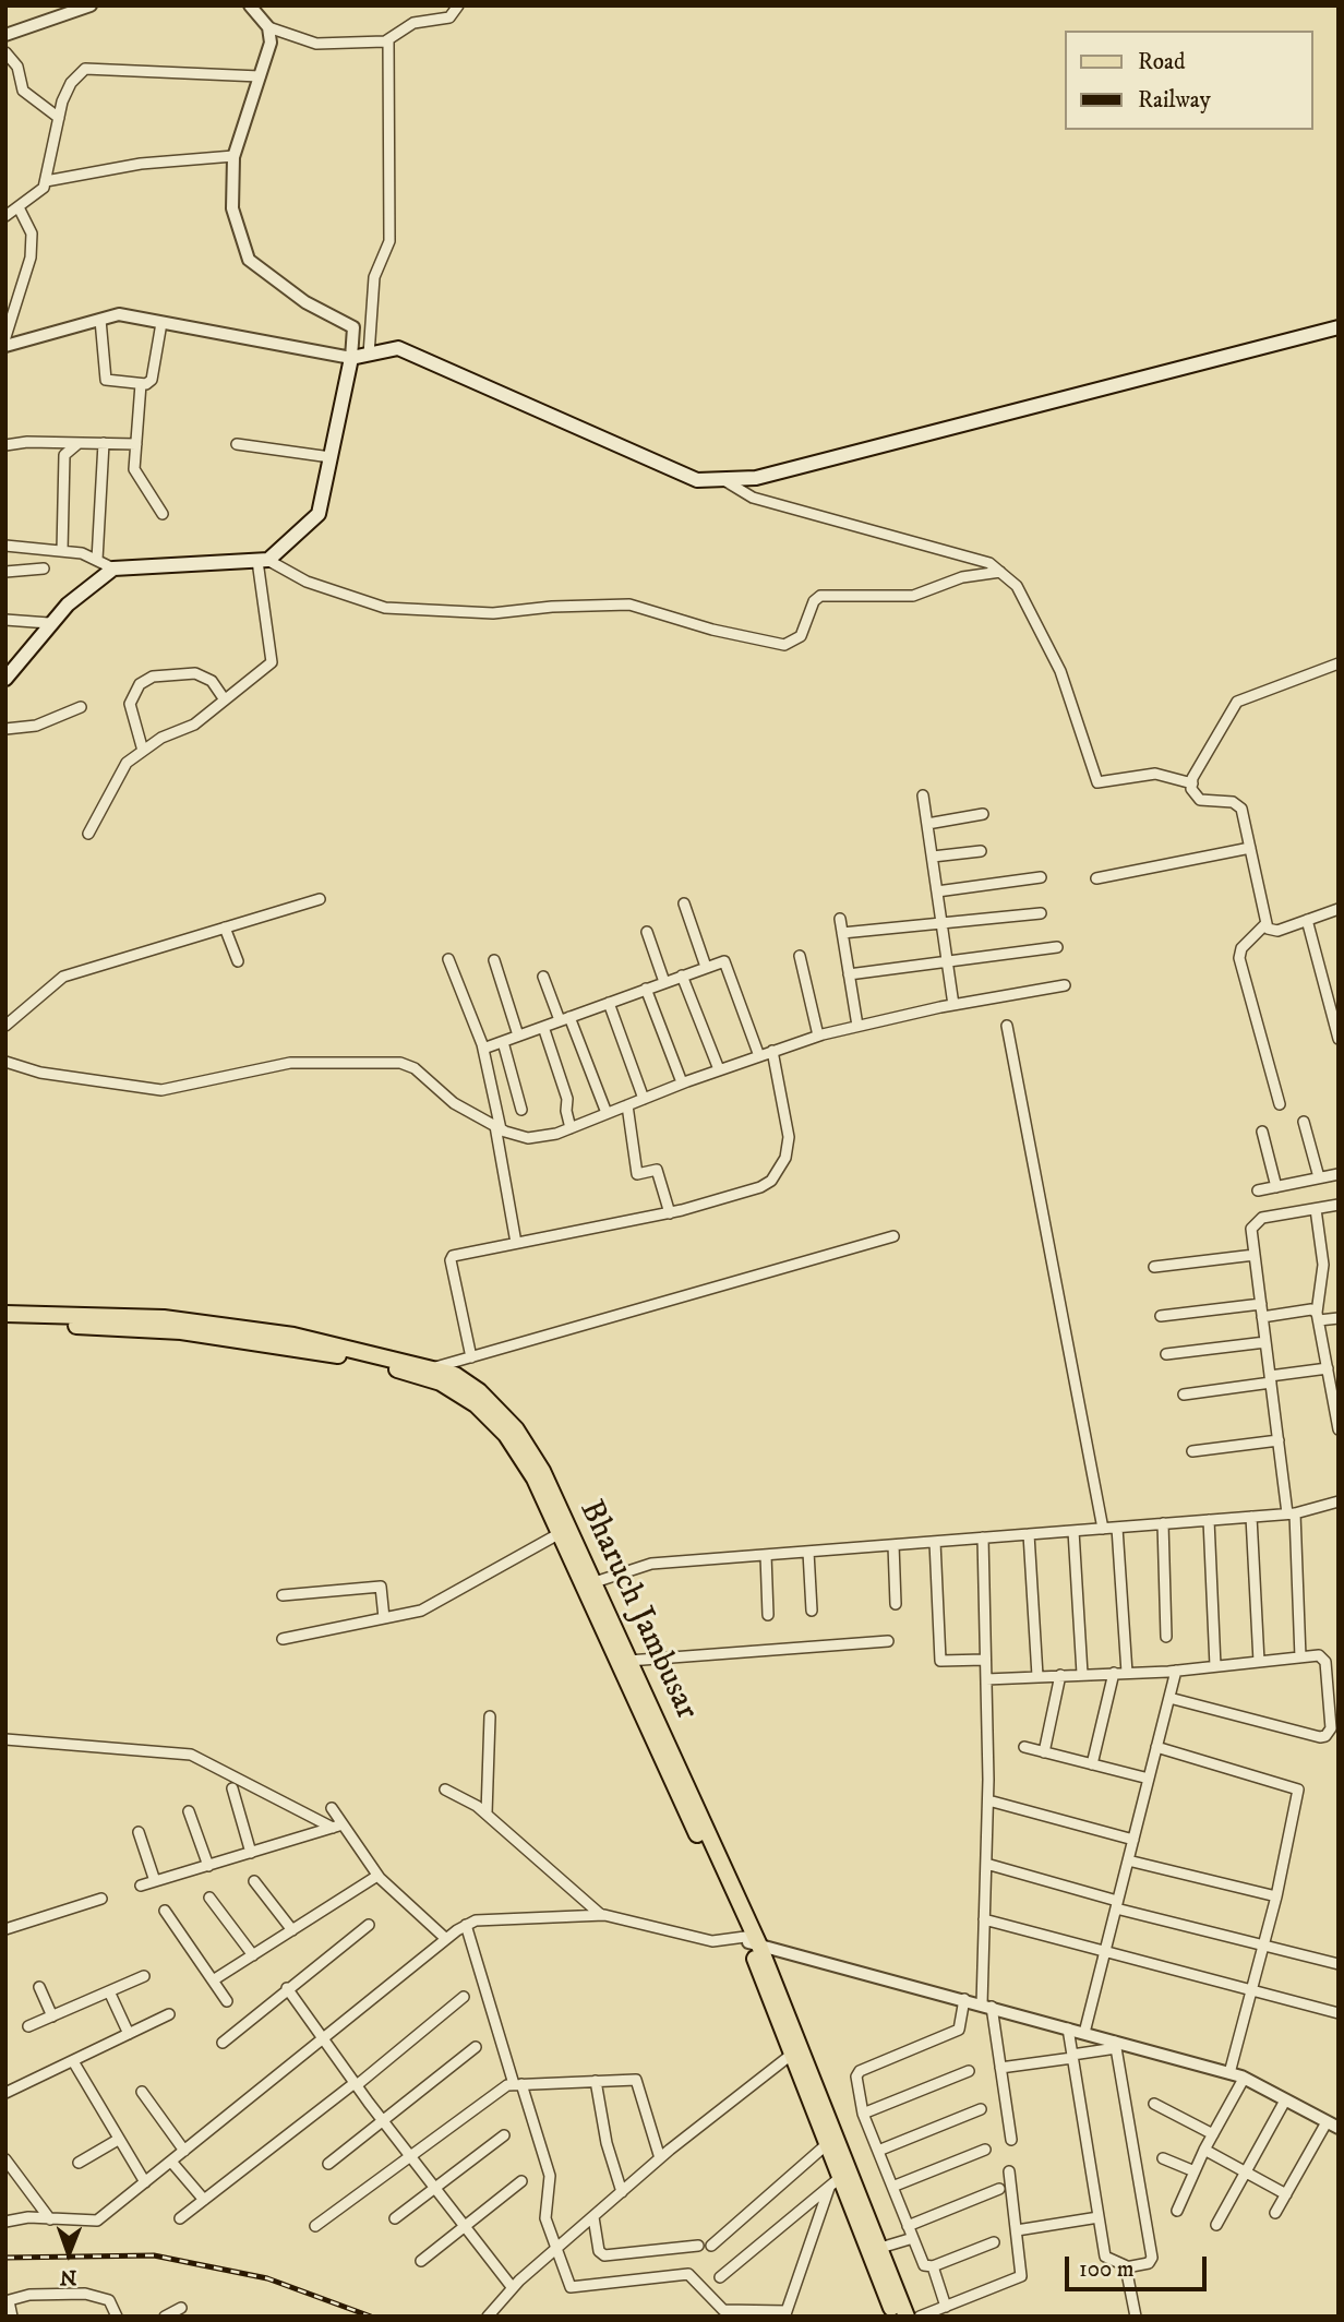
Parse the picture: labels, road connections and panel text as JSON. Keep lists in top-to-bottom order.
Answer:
{
  "streets": {
    "main road": ["Bharuch Jambusar"]
  },
  "legend": ["Road", "Railway"],
  "scale_bar": "100 m",
  "north": "bottom"
}
